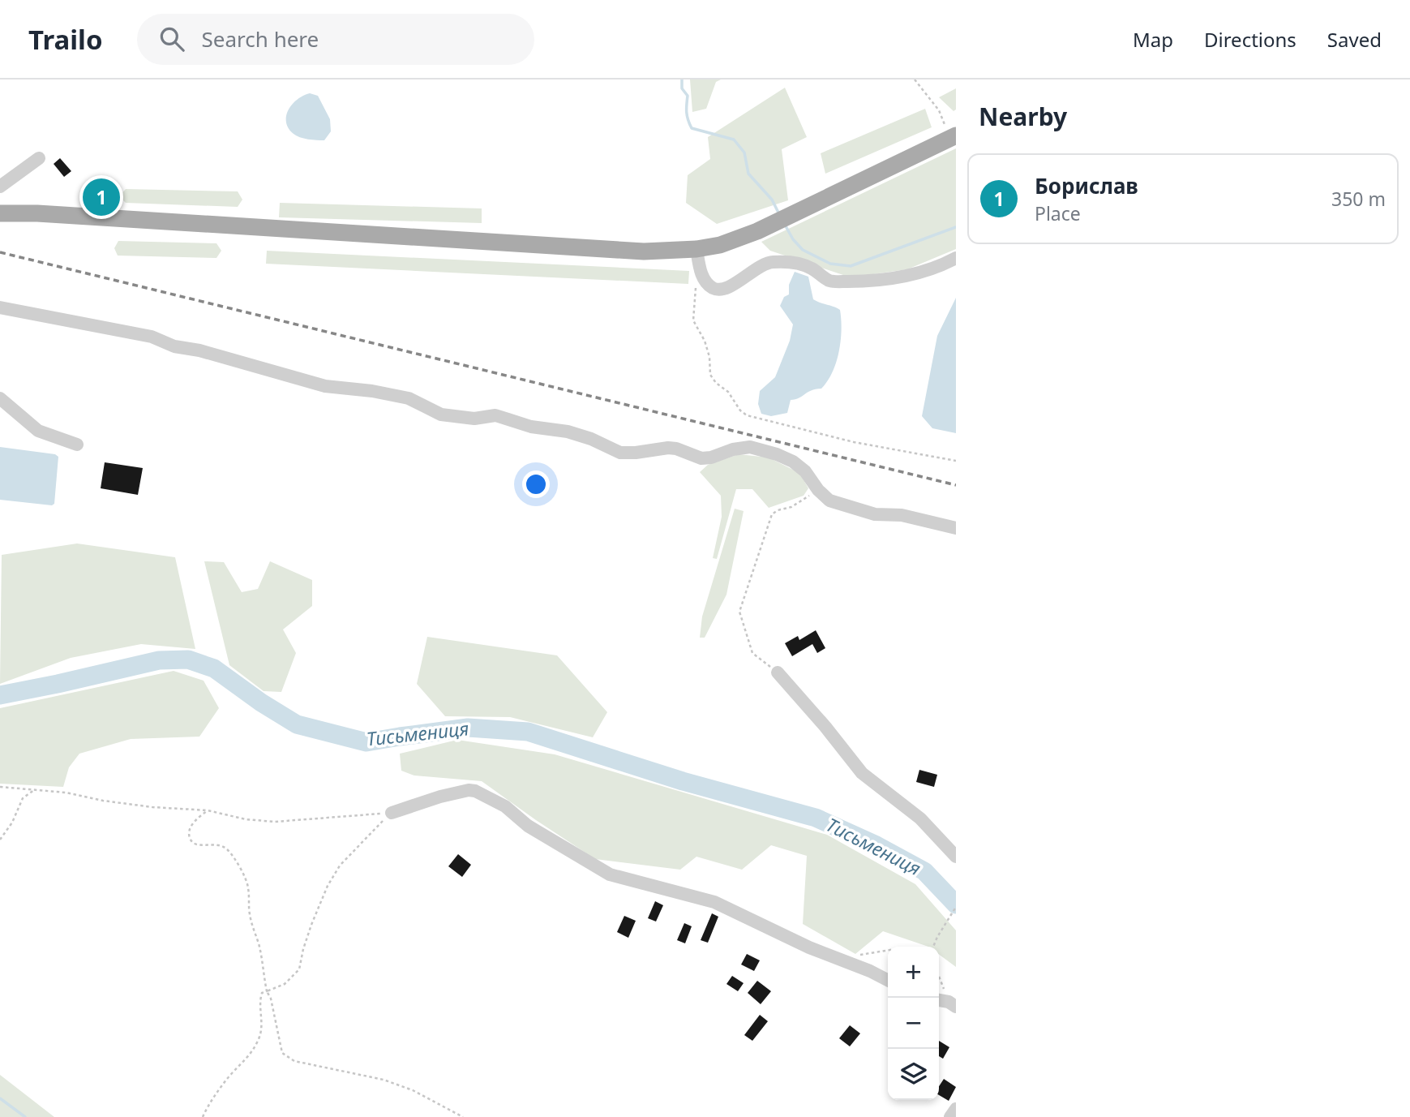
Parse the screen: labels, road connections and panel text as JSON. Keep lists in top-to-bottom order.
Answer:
{
  "water": ["Тисьмениця"],
  "page": {
    "header": "Trailo",
    "search": "Search here",
    "nav": ["Map", "Directions", "Saved"],
    "heading": "Nearby",
    "list": [
      {
        "mark": "1",
        "name": "Борислав",
        "note": "Place",
        "value": "350 m"
      }
    ],
    "pins": "1",
    "map_buttons": ["+", "−"]
  }
}
